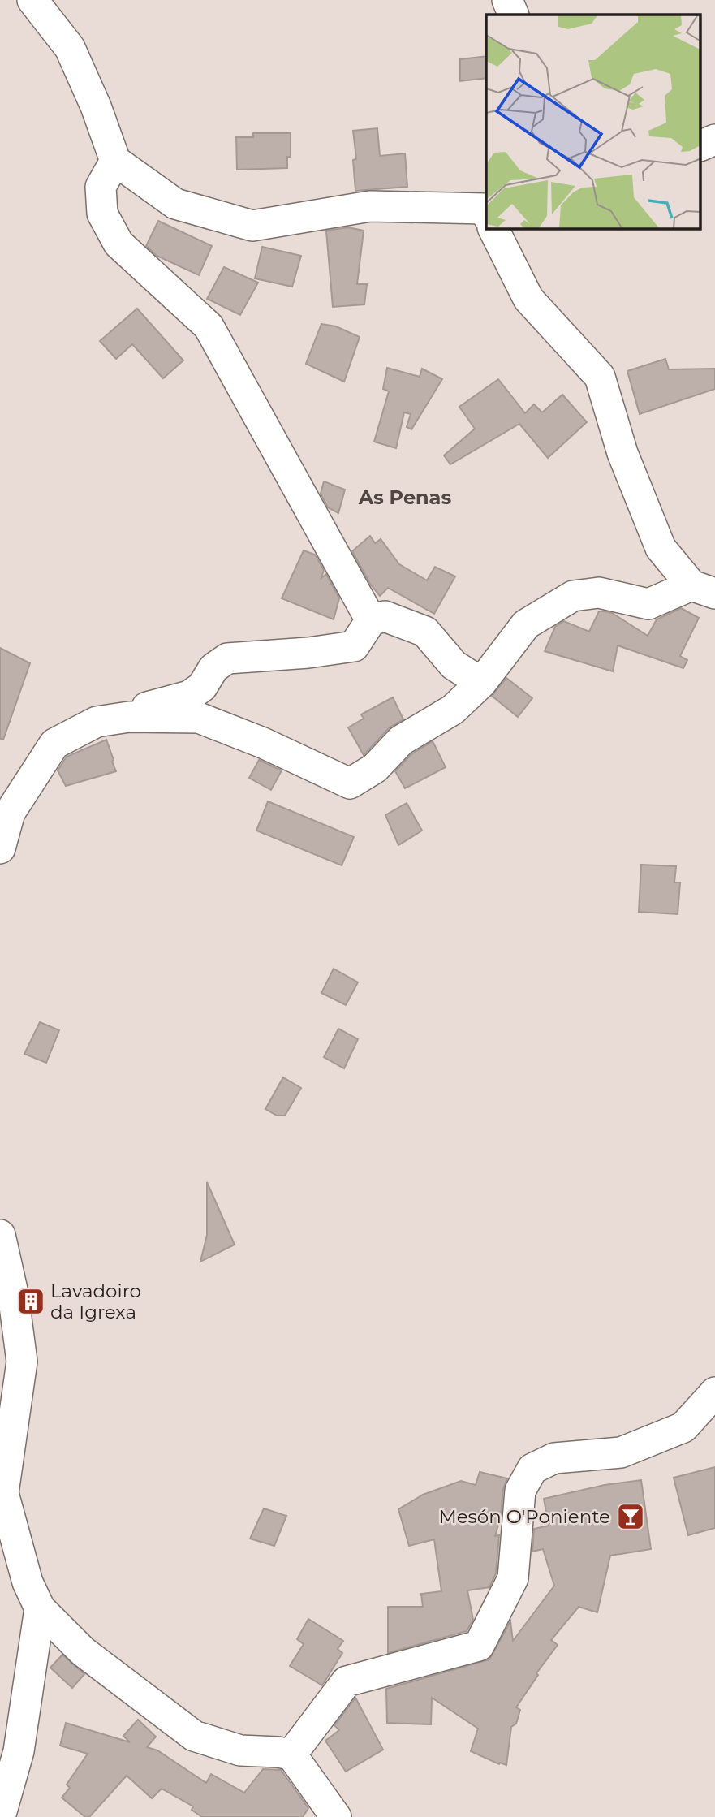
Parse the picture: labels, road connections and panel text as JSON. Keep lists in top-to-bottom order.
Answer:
{
  "districts": ["As Penas"],
  "places": {
    "building": ["Lavadoiro da Igrexa"],
    "bar": ["Mesón O'Poniente"]
  }
}
